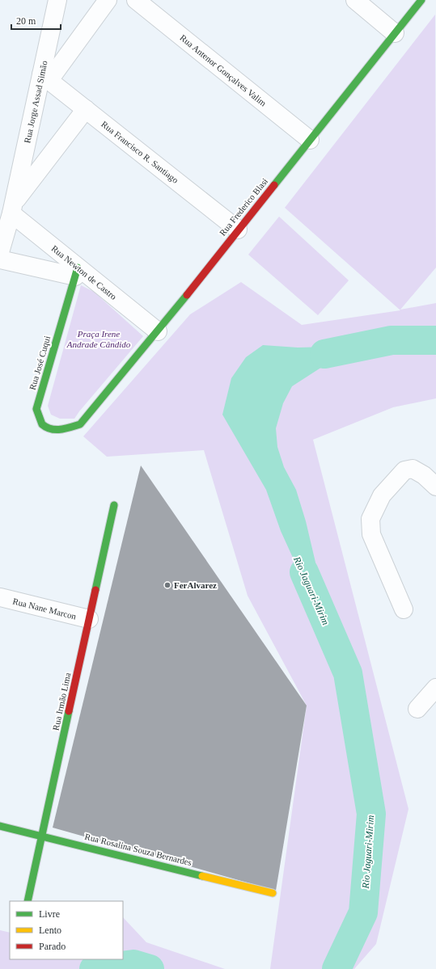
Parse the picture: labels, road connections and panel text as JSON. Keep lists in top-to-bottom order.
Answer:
{
  "streets": {
    "street": [
      "Rua Antenor Gonçalves Valim",
      "Rua Jorge Assad Simão",
      "Rua Francisco R. Santiago",
      "Rua Frederico Blasi",
      "Rua Newton de Castro",
      "Rua José Cuqui",
      "Rua Nane Marcon",
      "Rua Irmão Lima",
      "Rua Rosalina Souza Bernardes"
    ]
  },
  "crossings": [
    ["Rua Antenor Gonçalves Valim", "Rua Frederico Blasi"],
    ["Rua Jorge Assad Simão", "Rua Francisco R. Santiago"],
    ["Rua Jorge Assad Simão", "Rua Newton de Castro"],
    ["Rua Francisco R. Santiago", "Rua Frederico Blasi"],
    ["Rua Frederico Blasi", "Rua Newton de Castro"],
    ["Rua Frederico Blasi", "Rua José Cuqui"],
    ["Rua Newton de Castro", "Rua José Cuqui"],
    ["Rua Nane Marcon", "Rua Irmão Lima"],
    ["Rua Irmão Lima", "Rua Rosalina Souza Bernardes"]
  ],
  "water": ["Rio Jaguari-Mirim"],
  "parks": ["Praça Irene Andrade Cândido"],
  "places": ["FerAlvarez"],
  "legend": ["Livre", "Lento", "Parado"],
  "scale_bar": "20 m"
}
